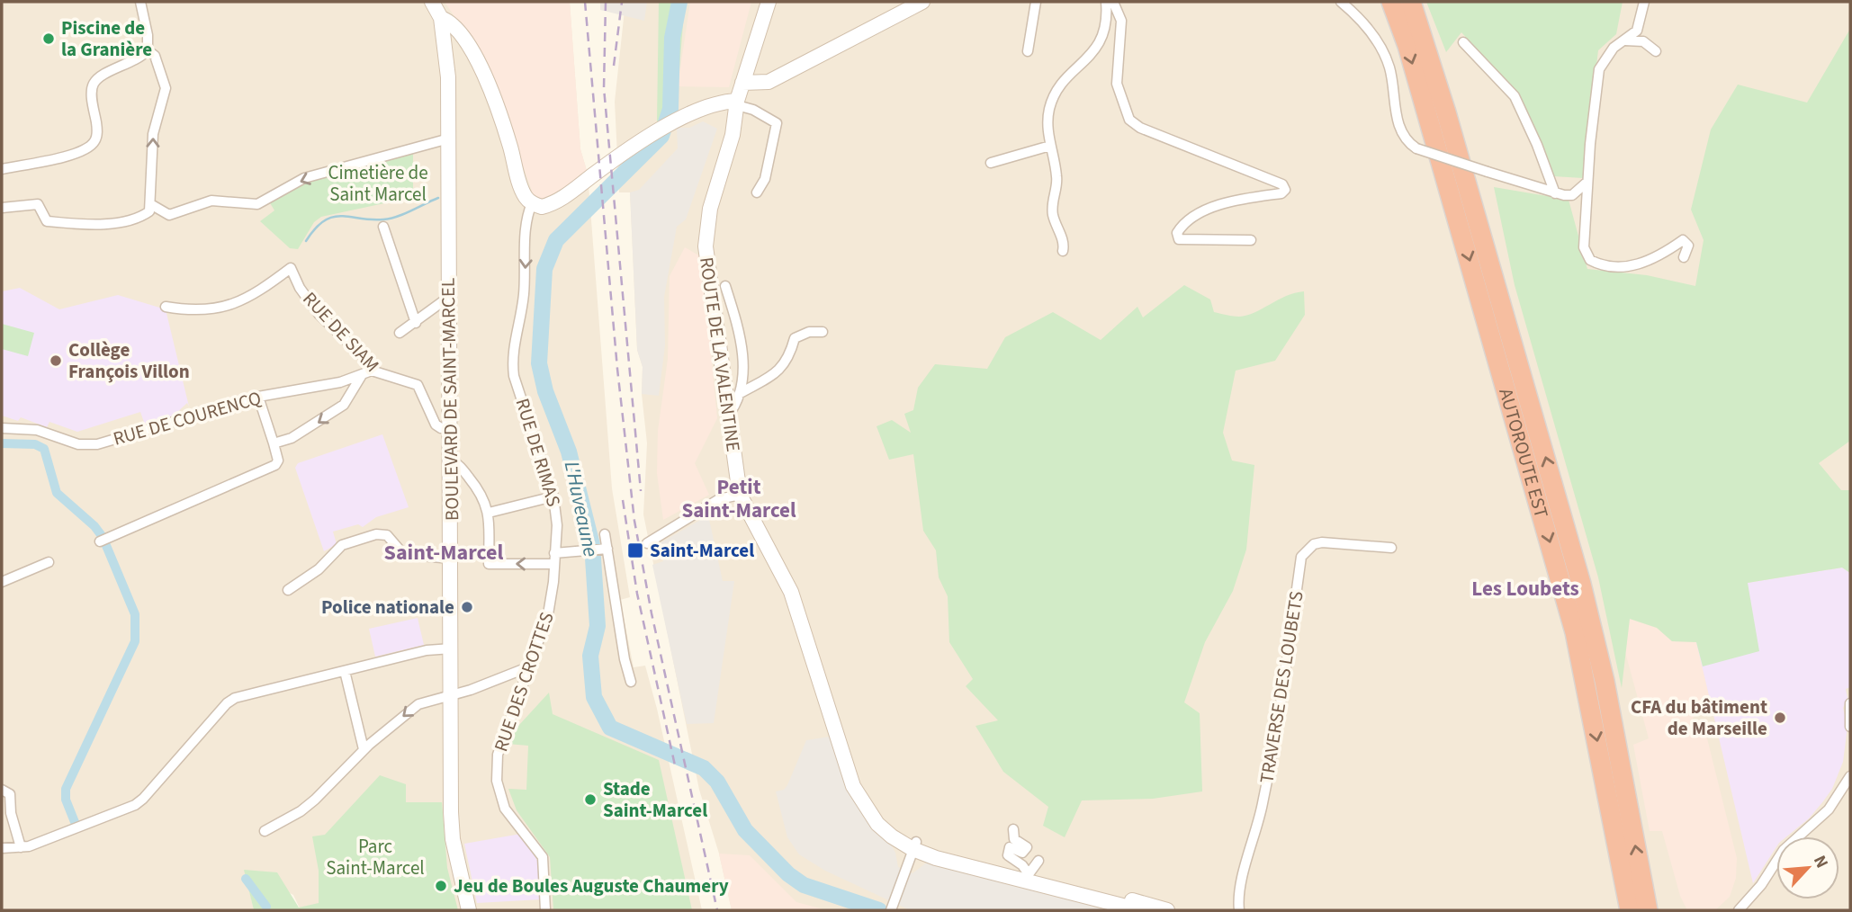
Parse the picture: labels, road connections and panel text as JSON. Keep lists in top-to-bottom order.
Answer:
{
  "streets": {
    "highway": ["AUTOROUTE EST"],
    "street": [
      "RUE DE SIAM",
      "ROUTE DE LA VALENTINE",
      "BOULEVARD DE SAINT-MARCEL",
      "RUE DE COURENCQ",
      "RUE DE RIMAS",
      "RUE DES CROTTES",
      "TRAVERSE DES LOUBETS"
    ]
  },
  "crossings": [
    ["RUE DE SIAM", "BOULEVARD DE SAINT-MARCEL"],
    ["RUE DE SIAM", "RUE DE COURENCQ"],
    ["RUE DE RIMAS", "RUE DES CROTTES"]
  ],
  "one_way": ["RUE DE RIMAS"],
  "districts": ["Petit Saint-Marcel", "Saint-Marcel", "Les Loubets"],
  "water": ["L'Huveaune"],
  "parks": ["Cimetière de Saint Marcel", "Parc Saint-Marcel"],
  "places": {
    "other": [
      "Piscine de la Granière",
      "Collège François Villon",
      "Police nationale",
      "CFA du bâtiment de Marseille",
      "Stade Saint-Marcel",
      "Jeu de Boules Auguste Chaumery"
    ],
    "transit": ["Saint-Marcel"]
  },
  "north": "top right"
}
